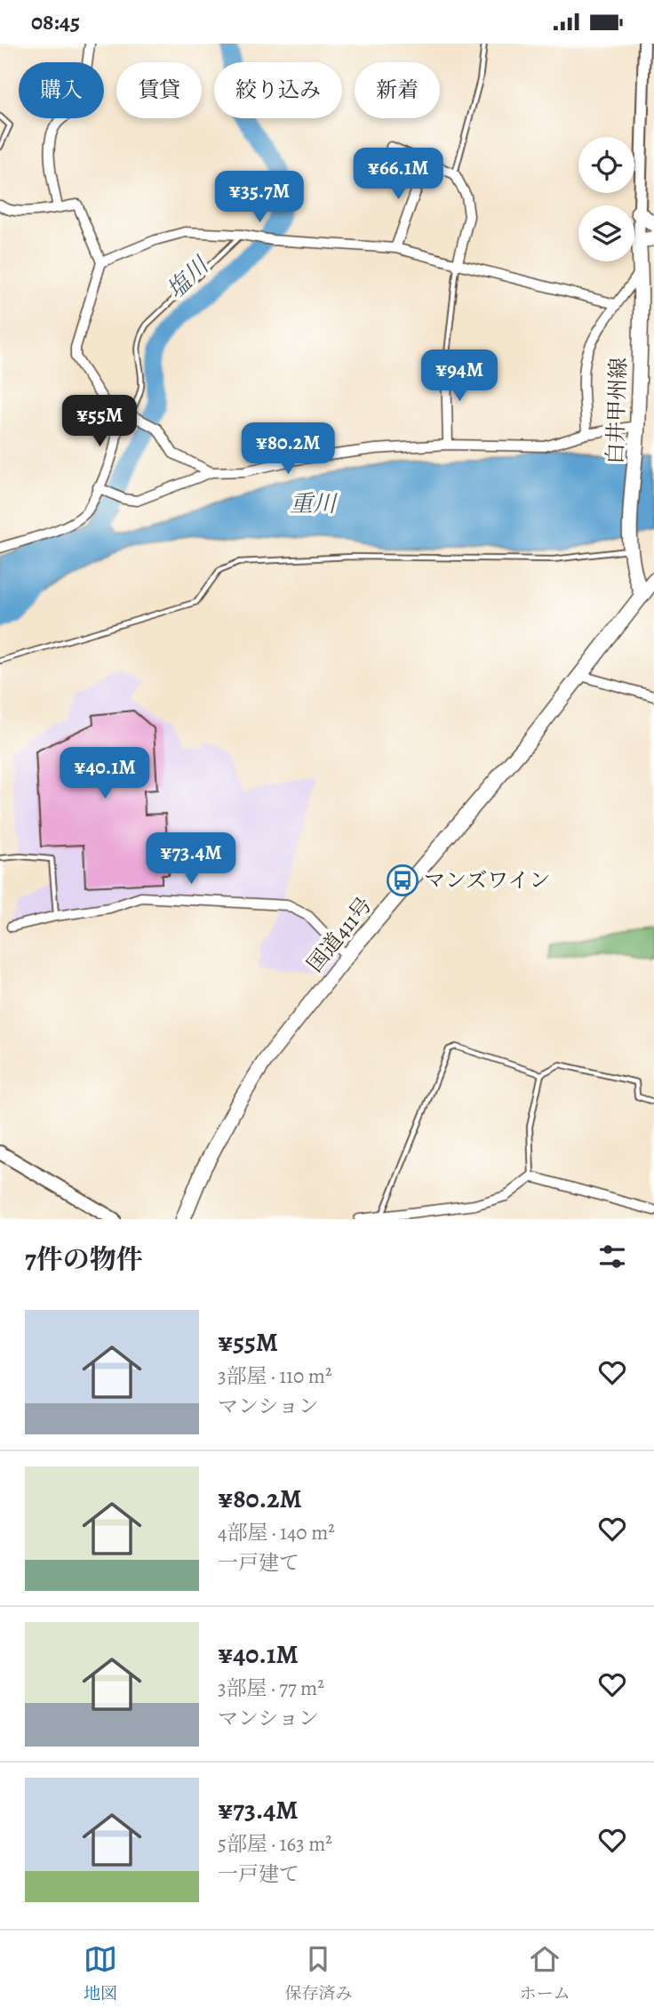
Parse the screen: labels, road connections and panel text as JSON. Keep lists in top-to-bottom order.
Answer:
{
  "streets": {
    "main road": ["白井甲州線", "国道411号"]
  },
  "crossings": [
    ["白井甲州線", "国道411号"]
  ],
  "water": ["塩川", "重川"],
  "places": {
    "bus stop": ["マンズワイン"]
  },
  "page": {
    "status": "08:45",
    "chip": [
      "購入",
      "賃貸",
      "絞り込み",
      "新着"
    ],
    "price": [
      "¥66.1M",
      "¥35.7M",
      "¥94M",
      "¥55M",
      "¥80.2M",
      "¥40.1M",
      "¥73.4M"
    ],
    "heading": "7件の物件",
    "list": [
      {
        "name": "¥55M",
        "note": "3部屋 · 110 m² · マンション"
      },
      {
        "name": "¥80.2M",
        "note": "4部屋 · 140 m² · 一戸建て"
      },
      {
        "name": "¥40.1M",
        "note": "3部屋 · 77 m² · マンション"
      },
      {
        "name": "¥73.4M",
        "note": "5部屋 · 163 m² · 一戸建て"
      }
    ],
    "tabs": ["地図", "保存済み", "ホーム"]
  }
}
